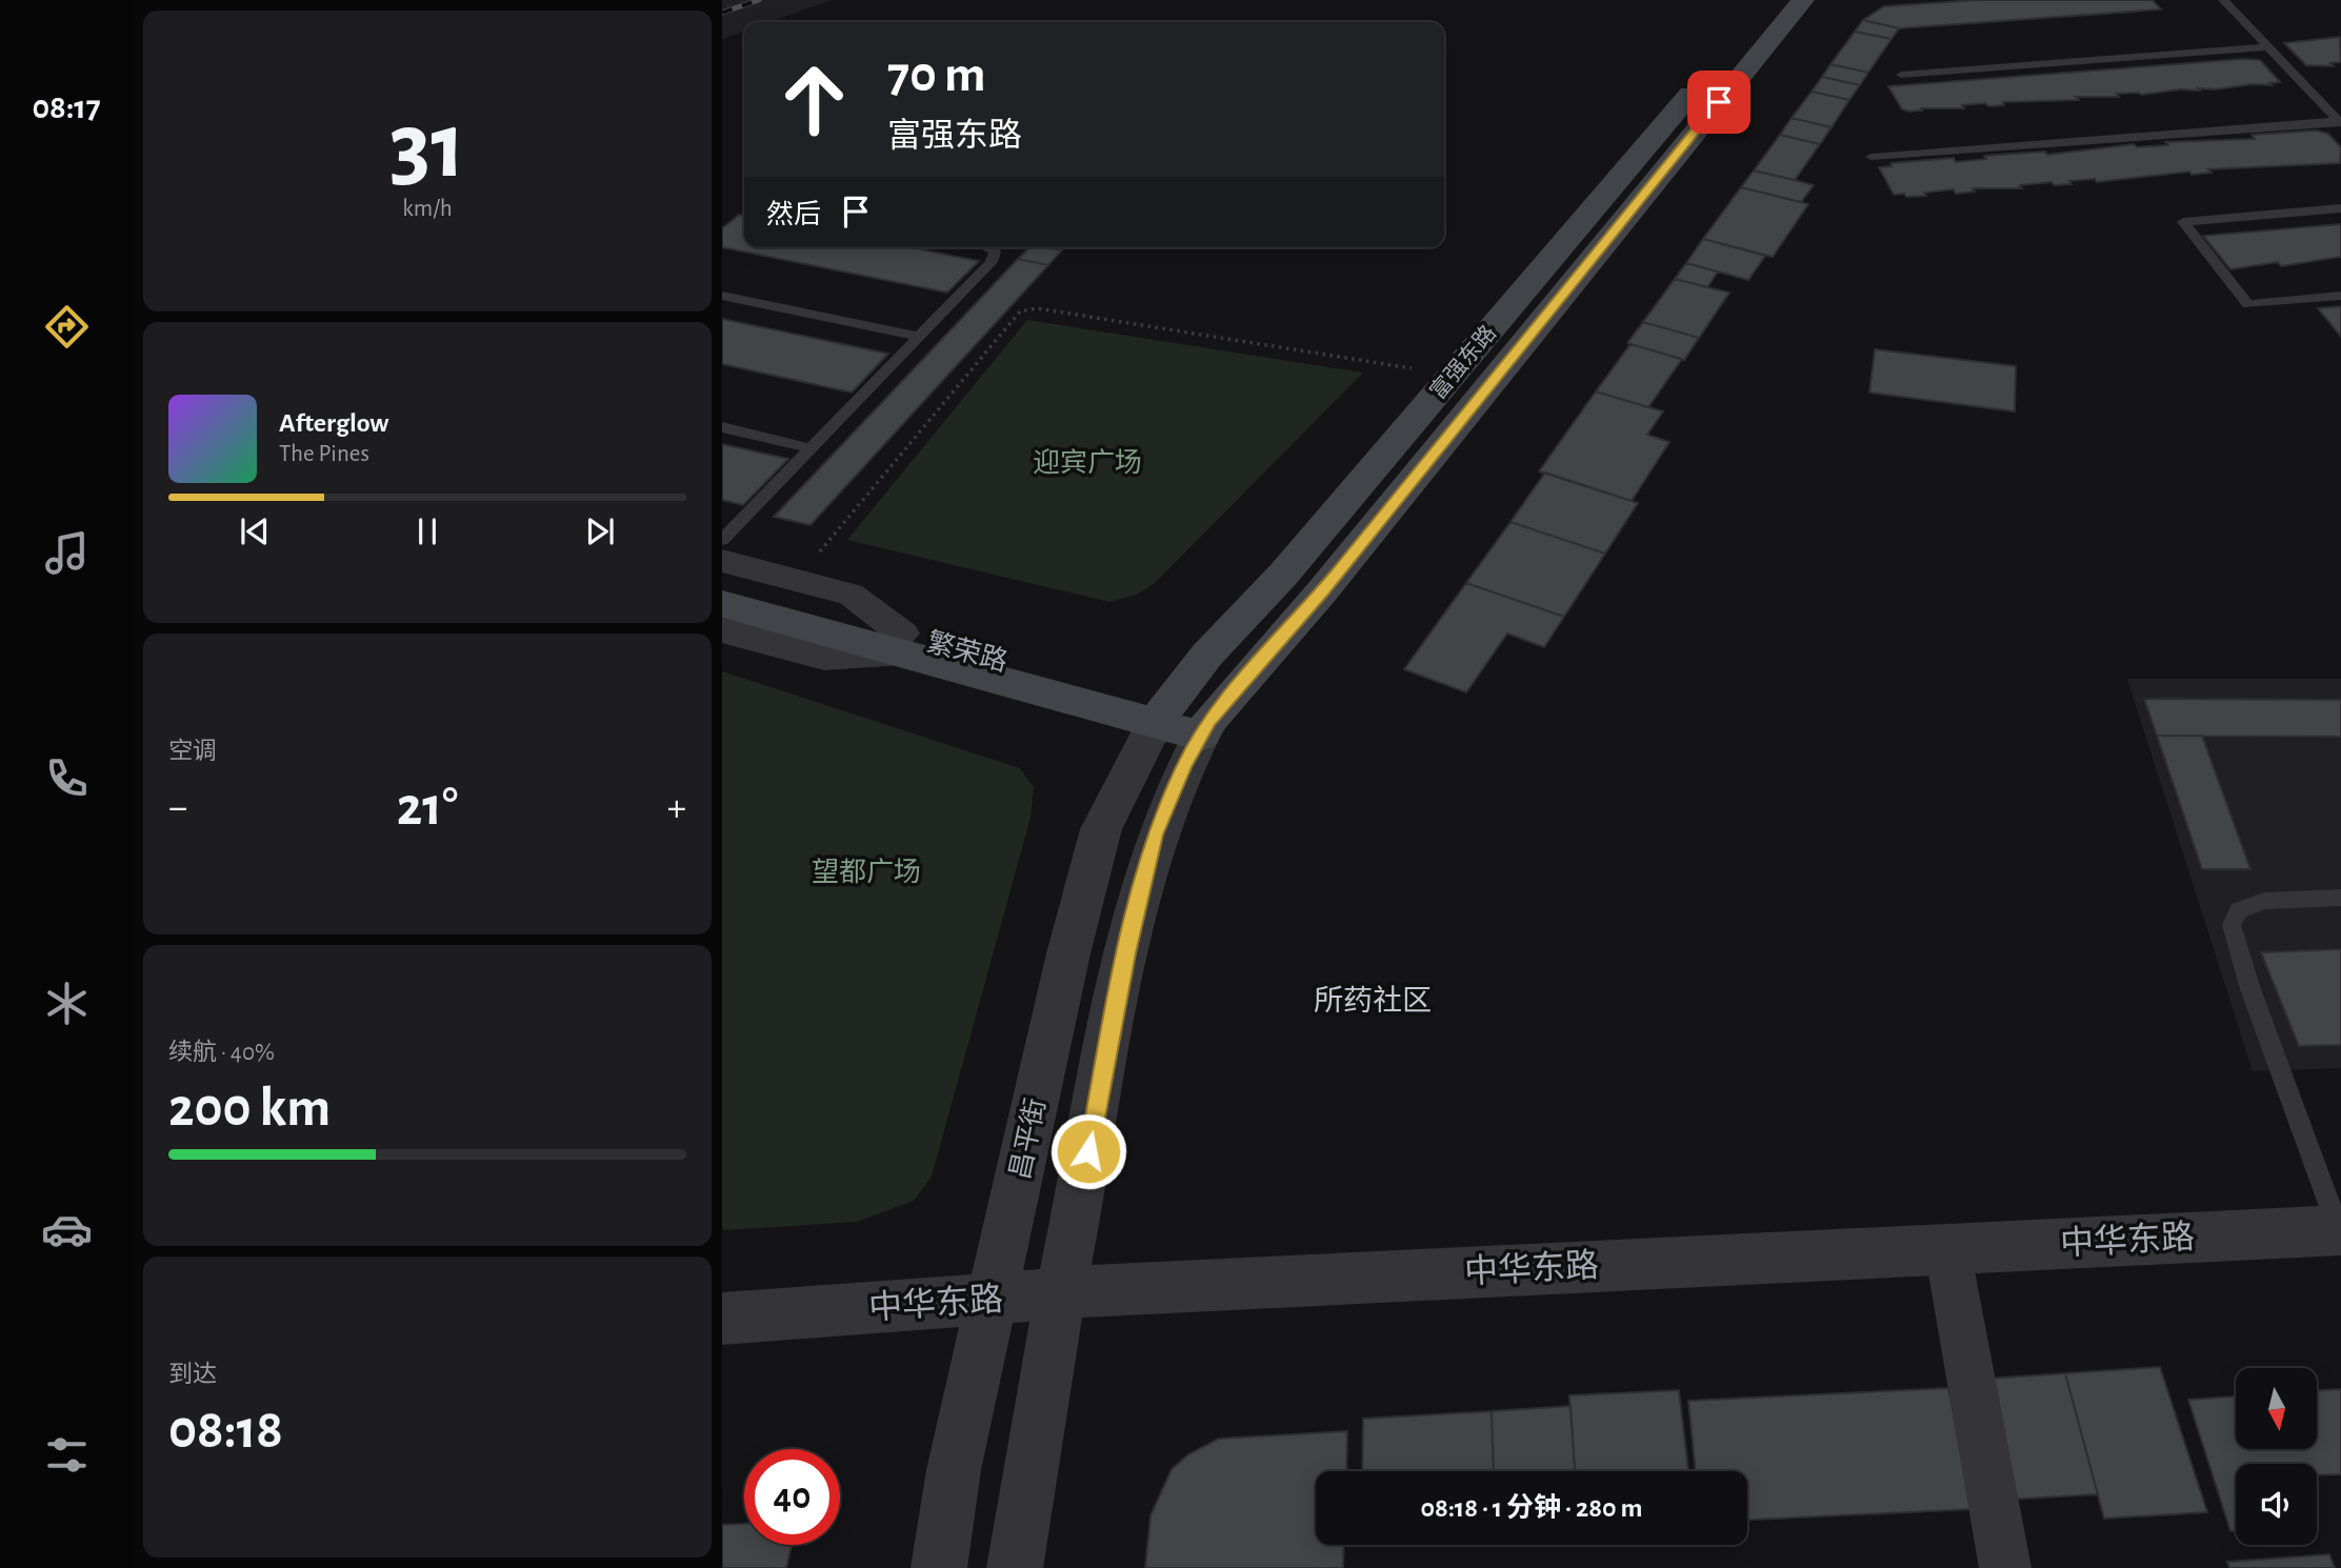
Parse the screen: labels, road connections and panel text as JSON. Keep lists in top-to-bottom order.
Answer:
{
  "streets": {
    "main road": ["富强东路", "繁荣路"],
    "street": ["昌平街", "中华东路"]
  },
  "crossings": [
    ["富强东路", "繁荣路"],
    ["富强东路", "昌平街"],
    ["繁荣路", "昌平街"],
    ["昌平街", "中华东路"]
  ],
  "districts": ["所药社区"],
  "parks": ["迎宾广场", "望都广场"],
  "north": "bottom",
  "page": {
    "tabs": "08:17",
    "tile": [
      ["31", "km/h"],
      "空调",
      ["续航 · 40%", "200 km"],
      ["到达", "08:18"]
    ],
    "turn": ["70 m", "富强东路"],
    "then": "然后",
    "song": ["Afterglow", "The Pines"],
    "heat": ["−", "21°", "+"],
    "limit": "40",
    "trip": "08:18 · 1 分钟 · 280 m"
  }
}
